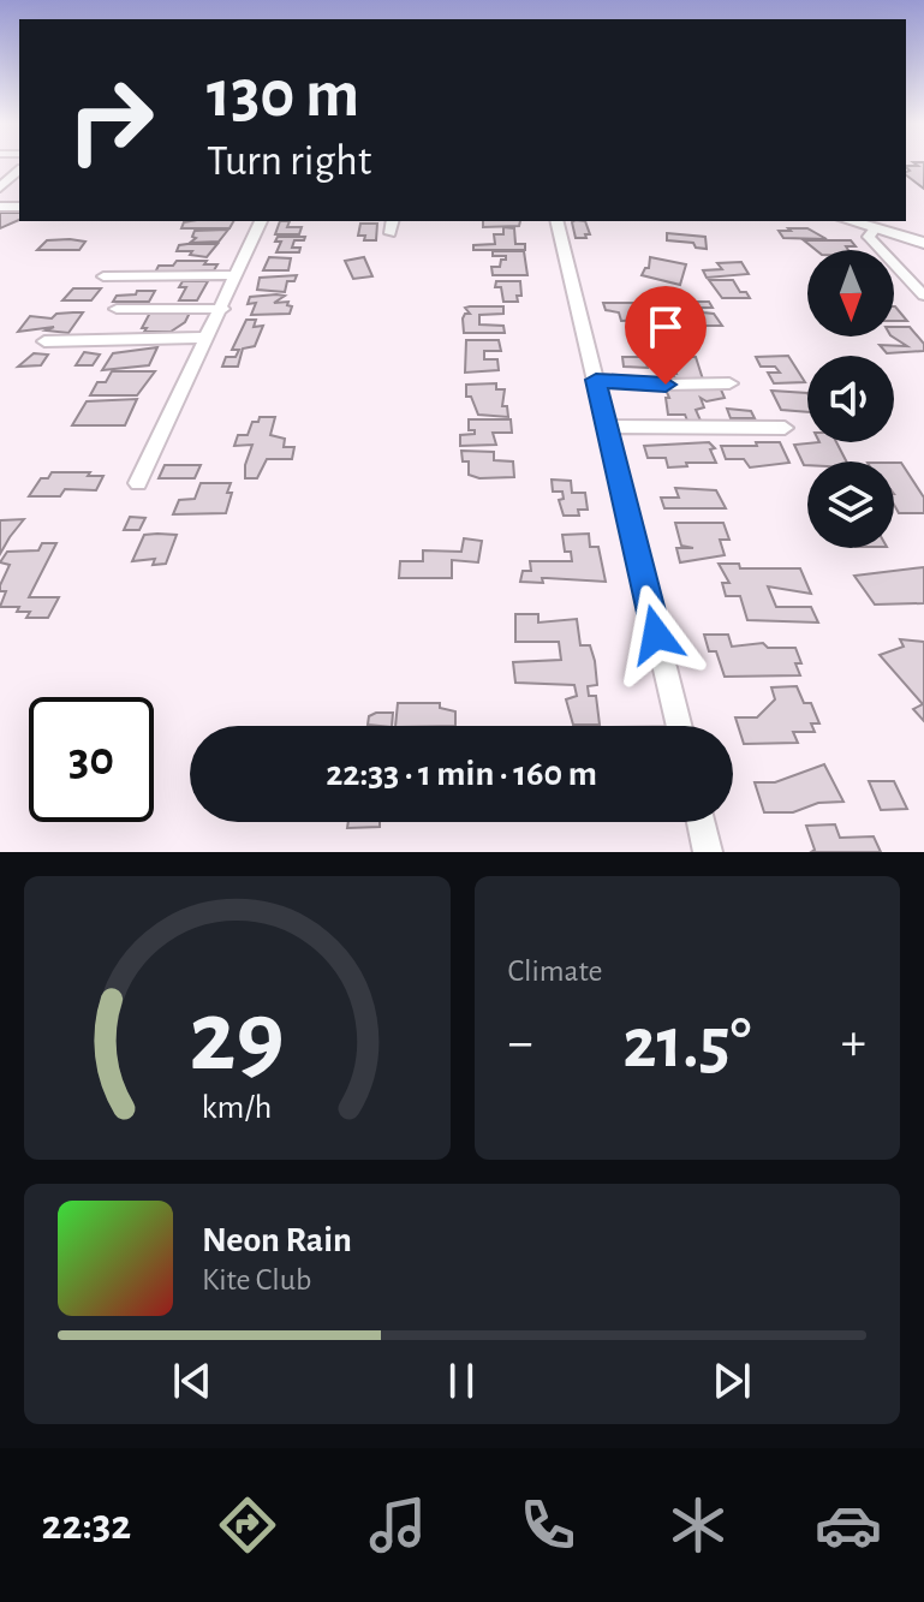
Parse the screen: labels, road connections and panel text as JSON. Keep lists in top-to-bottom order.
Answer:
{
  "north": "bottom",
  "page": {
    "turn": ["130 m", "Turn right"],
    "limit": "30",
    "trip": "22:33 · 1 min · 160 m",
    "tile": "Climate",
    "heat": ["−", "21.5°", "+"],
    "song": ["Neon Rain", "Kite Club"],
    "tabs": "22:32",
    "gauge": ["29", "km/h"]
  }
}
